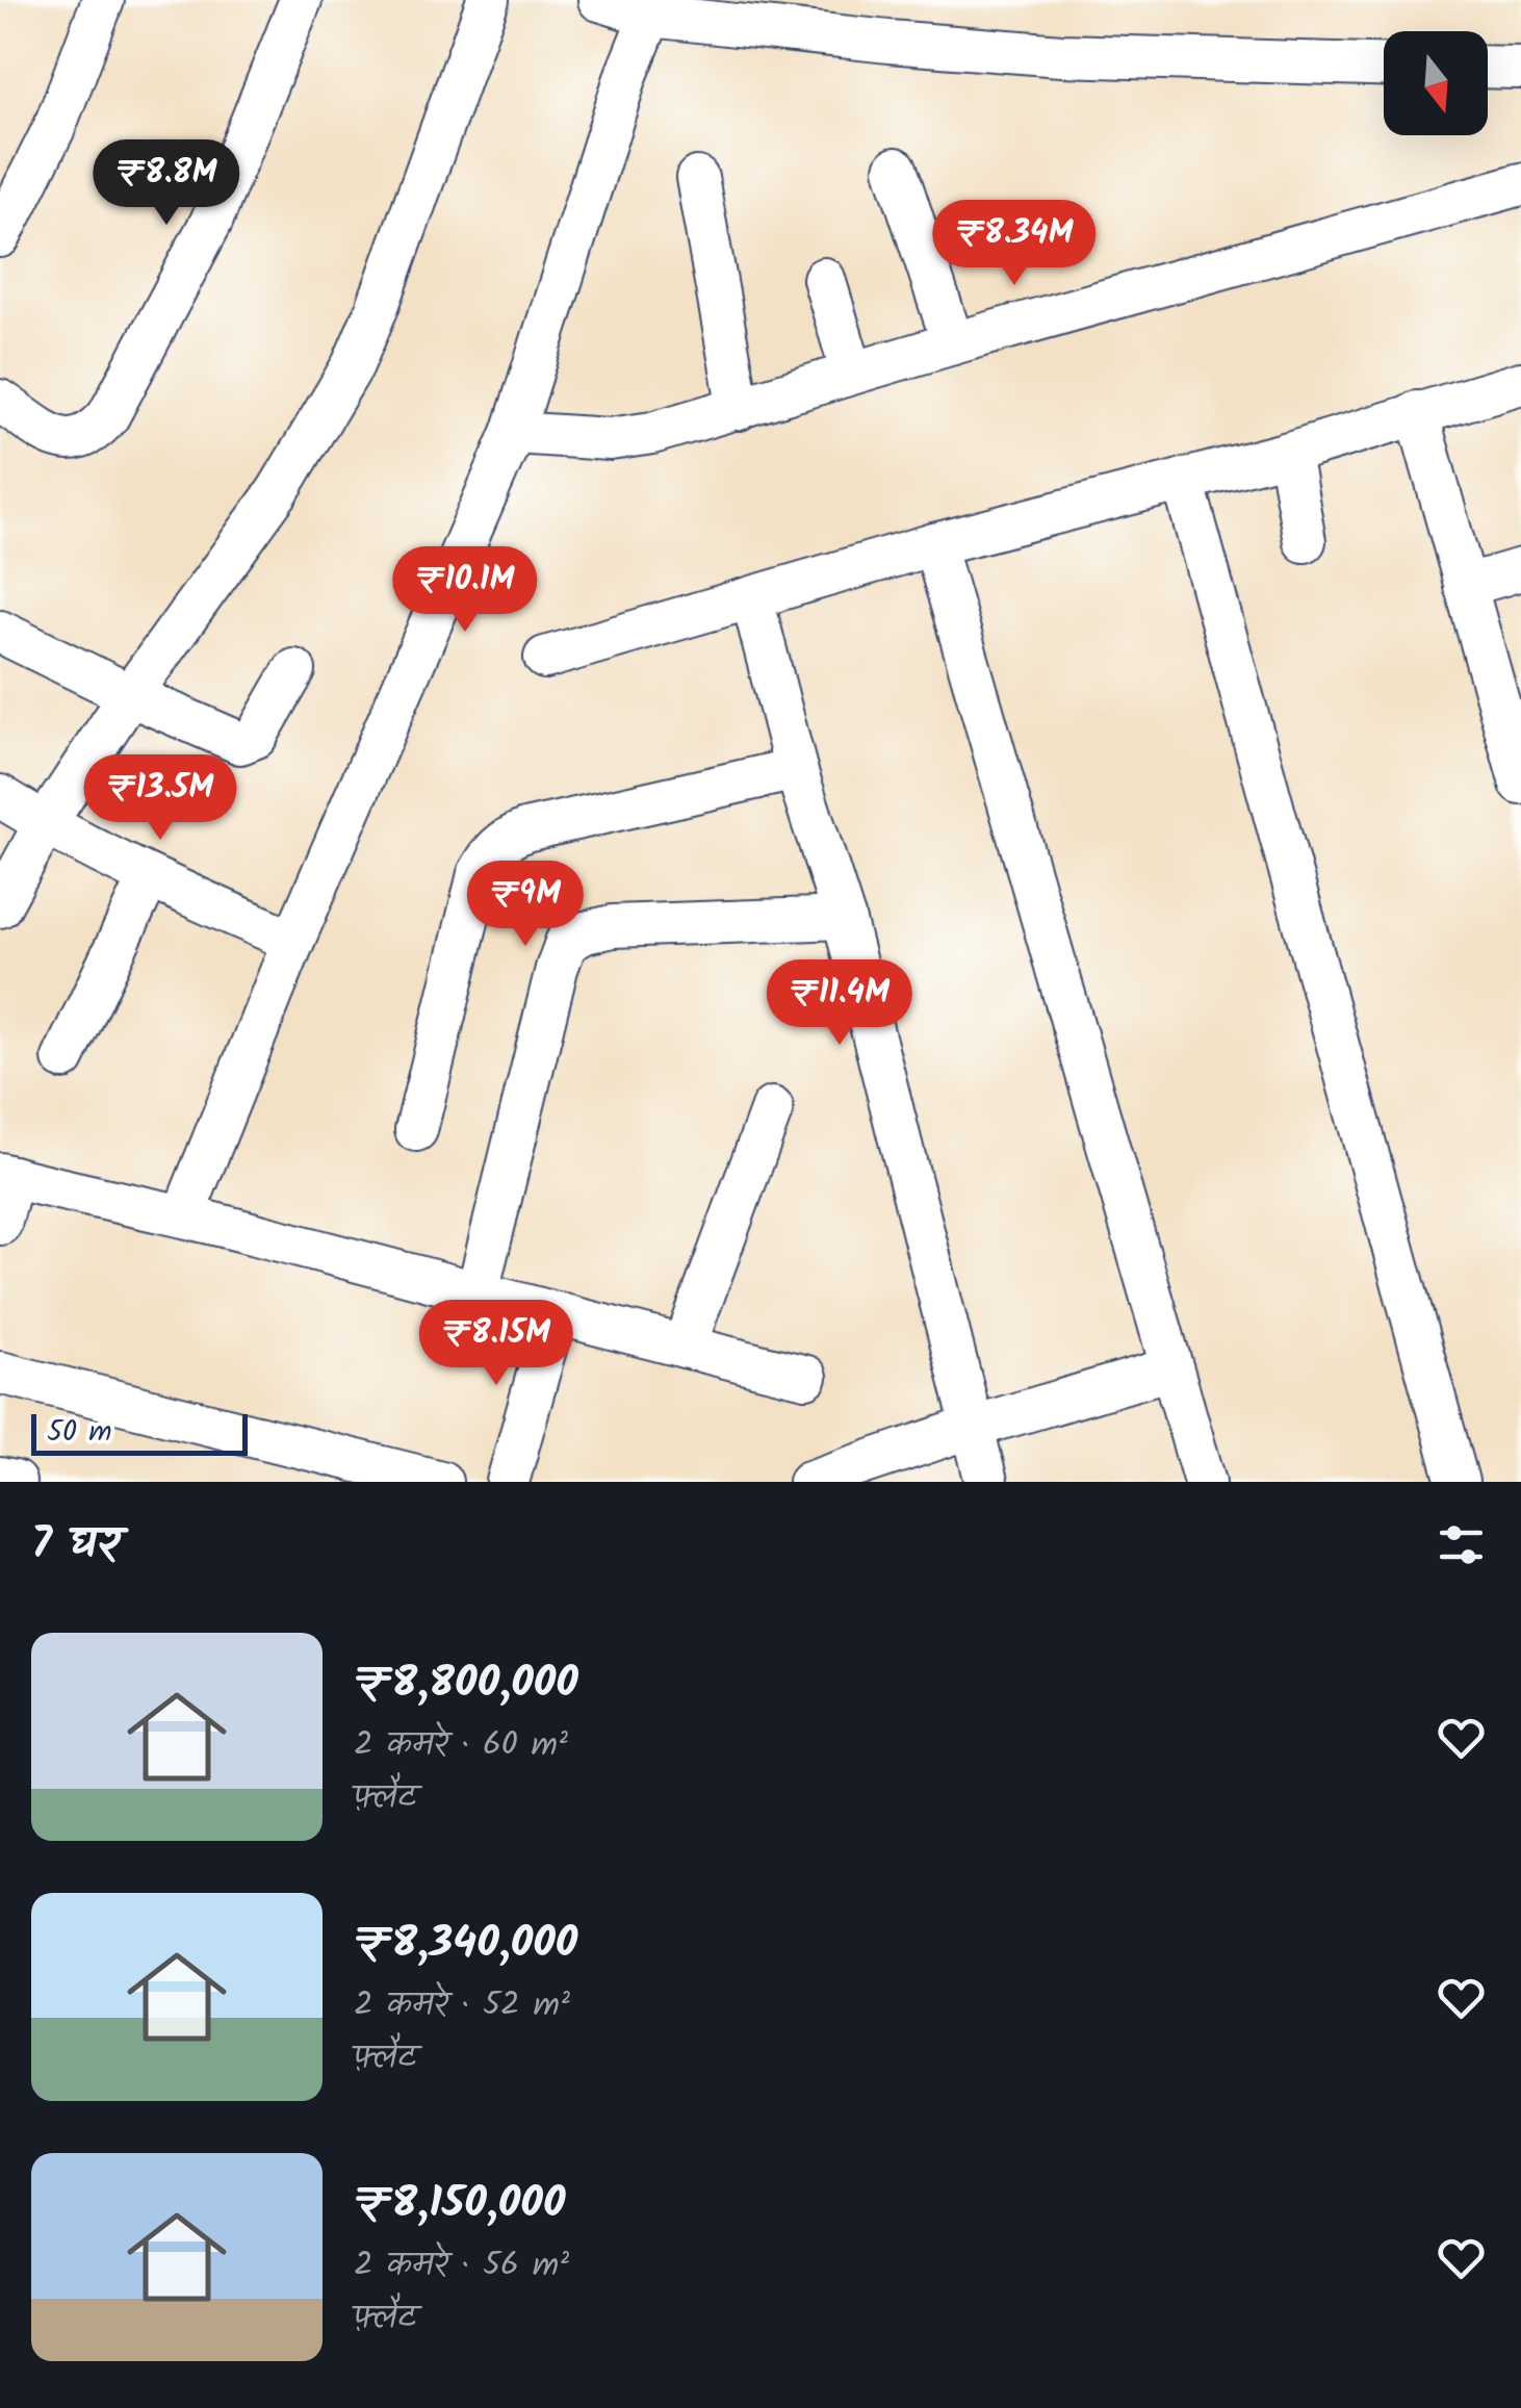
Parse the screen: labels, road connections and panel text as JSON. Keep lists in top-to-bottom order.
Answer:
{
  "scale_bar": "50 m",
  "north": "bottom",
  "page": {
    "price": [
      "₹8.8M",
      "₹8.34M",
      "₹10.1M",
      "₹13.5M",
      "₹9M",
      "₹11.4M",
      "₹8.15M"
    ],
    "scale": "50 m",
    "heading": "7 घर",
    "list": [
      {
        "name": "₹8,800,000",
        "note": "2 कमरे · 60 m² · फ़्लैट"
      },
      {
        "name": "₹8,340,000",
        "note": "2 कमरे · 52 m² · फ़्लैट"
      },
      {
        "name": "₹8,150,000",
        "note": "2 कमरे · 56 m² · फ़्लैट"
      }
    ]
  }
}
